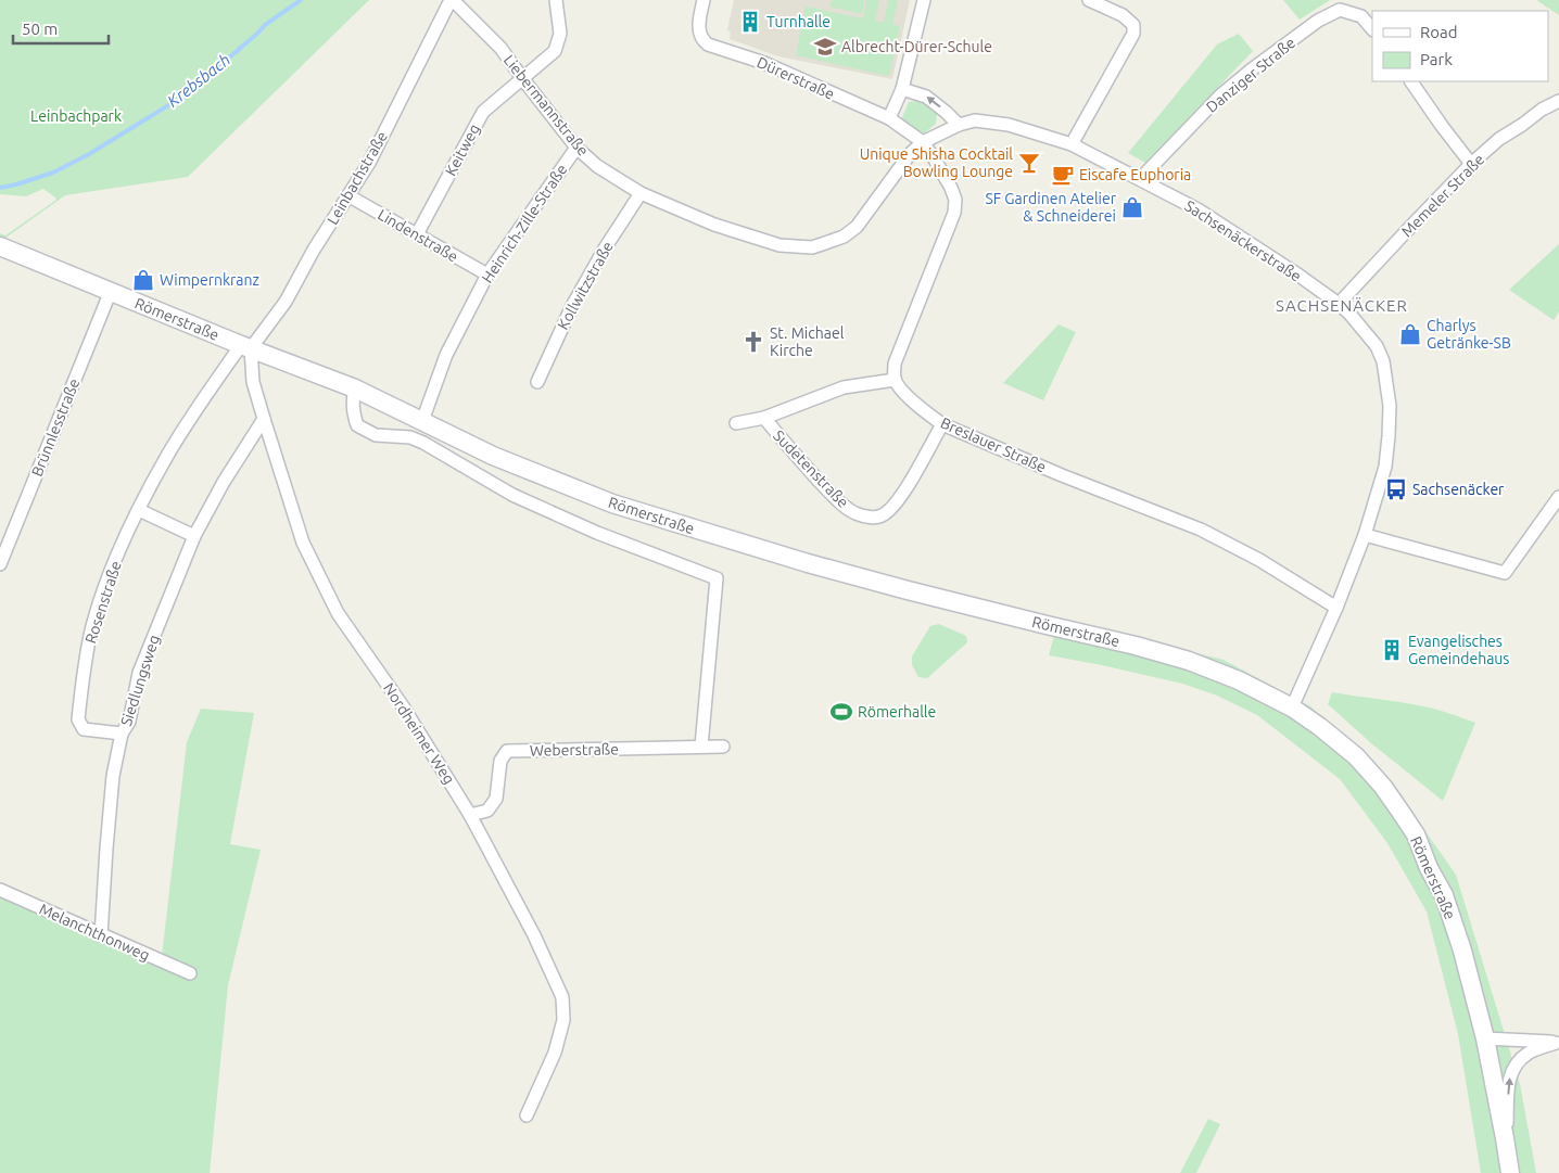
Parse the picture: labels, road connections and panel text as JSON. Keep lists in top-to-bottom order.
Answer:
{
  "streets": {
    "main road": ["Römerstraße"],
    "street": [
      "Danziger Straße",
      "Dürerstraße",
      "Liebermannstraße",
      "Keitweg",
      "Leinbachstraße",
      "Memeler Straße",
      "Heinrich-Zille-Straße",
      "Lindenstraße",
      "Sachsenäckerstraße",
      "Kollwitzstraße",
      "Brünnlesstraße",
      "Breslauer Straße",
      "Sudetenstraße",
      "Rosenstraße",
      "Siedlungsweg",
      "Nordheimer Weg",
      "Weberstraße",
      "Melanchthonweg"
    ]
  },
  "crossings": [
    ["Danziger Straße", "Sachsenäckerstraße"],
    ["Dürerstraße", "Liebermannstraße"],
    ["Liebermannstraße", "Keitweg"],
    ["Liebermannstraße", "Leinbachstraße"],
    ["Liebermannstraße", "Heinrich-Zille-Straße"],
    ["Liebermannstraße", "Sachsenäckerstraße"],
    ["Liebermannstraße", "Kollwitzstraße"],
    ["Keitweg", "Lindenstraße"],
    ["Leinbachstraße", "Lindenstraße"],
    ["Leinbachstraße", "Römerstraße"],
    ["Leinbachstraße", "Rosenstraße"],
    ["Leinbachstraße", "Nordheimer Weg"],
    ["Memeler Straße", "Sachsenäckerstraße"],
    ["Heinrich-Zille-Straße", "Lindenstraße"],
    ["Heinrich-Zille-Straße", "Römerstraße"],
    ["Sachsenäckerstraße", "Römerstraße"],
    ["Sachsenäckerstraße", "Breslauer Straße"],
    ["Römerstraße", "Brünnlesstraße"],
    ["Römerstraße", "Rosenstraße"],
    ["Römerstraße", "Nordheimer Weg"],
    ["Breslauer Straße", "Sudetenstraße"],
    ["Rosenstraße", "Siedlungsweg"],
    ["Rosenstraße", "Nordheimer Weg"],
    ["Siedlungsweg", "Nordheimer Weg"],
    ["Siedlungsweg", "Melanchthonweg"],
    ["Nordheimer Weg", "Weberstraße"]
  ],
  "districts": ["SACHSENÄCKER"],
  "water": ["Krebsbach"],
  "parks": ["Leinbachpark"],
  "places": {
    "building": ["Turnhalle", "Evangelisches Gemeindehaus"],
    "school or university": ["Albrecht-Dürer-Schule"],
    "bar": ["Unique Shisha Cocktail Bowling Lounge"],
    "cafe": ["Eiscafe Euphoria"],
    "shop": ["SF Gardinen Atelier & Schneiderei", "Wimpernkranz", "Charlys Getränke-SB"],
    "church": ["St. Michael Kirche"],
    "bus stop": ["Sachsenäcker"],
    "sports": ["Römerhalle"]
  },
  "legend": ["Road", "Park"],
  "scale_bar": "50 m"
}
